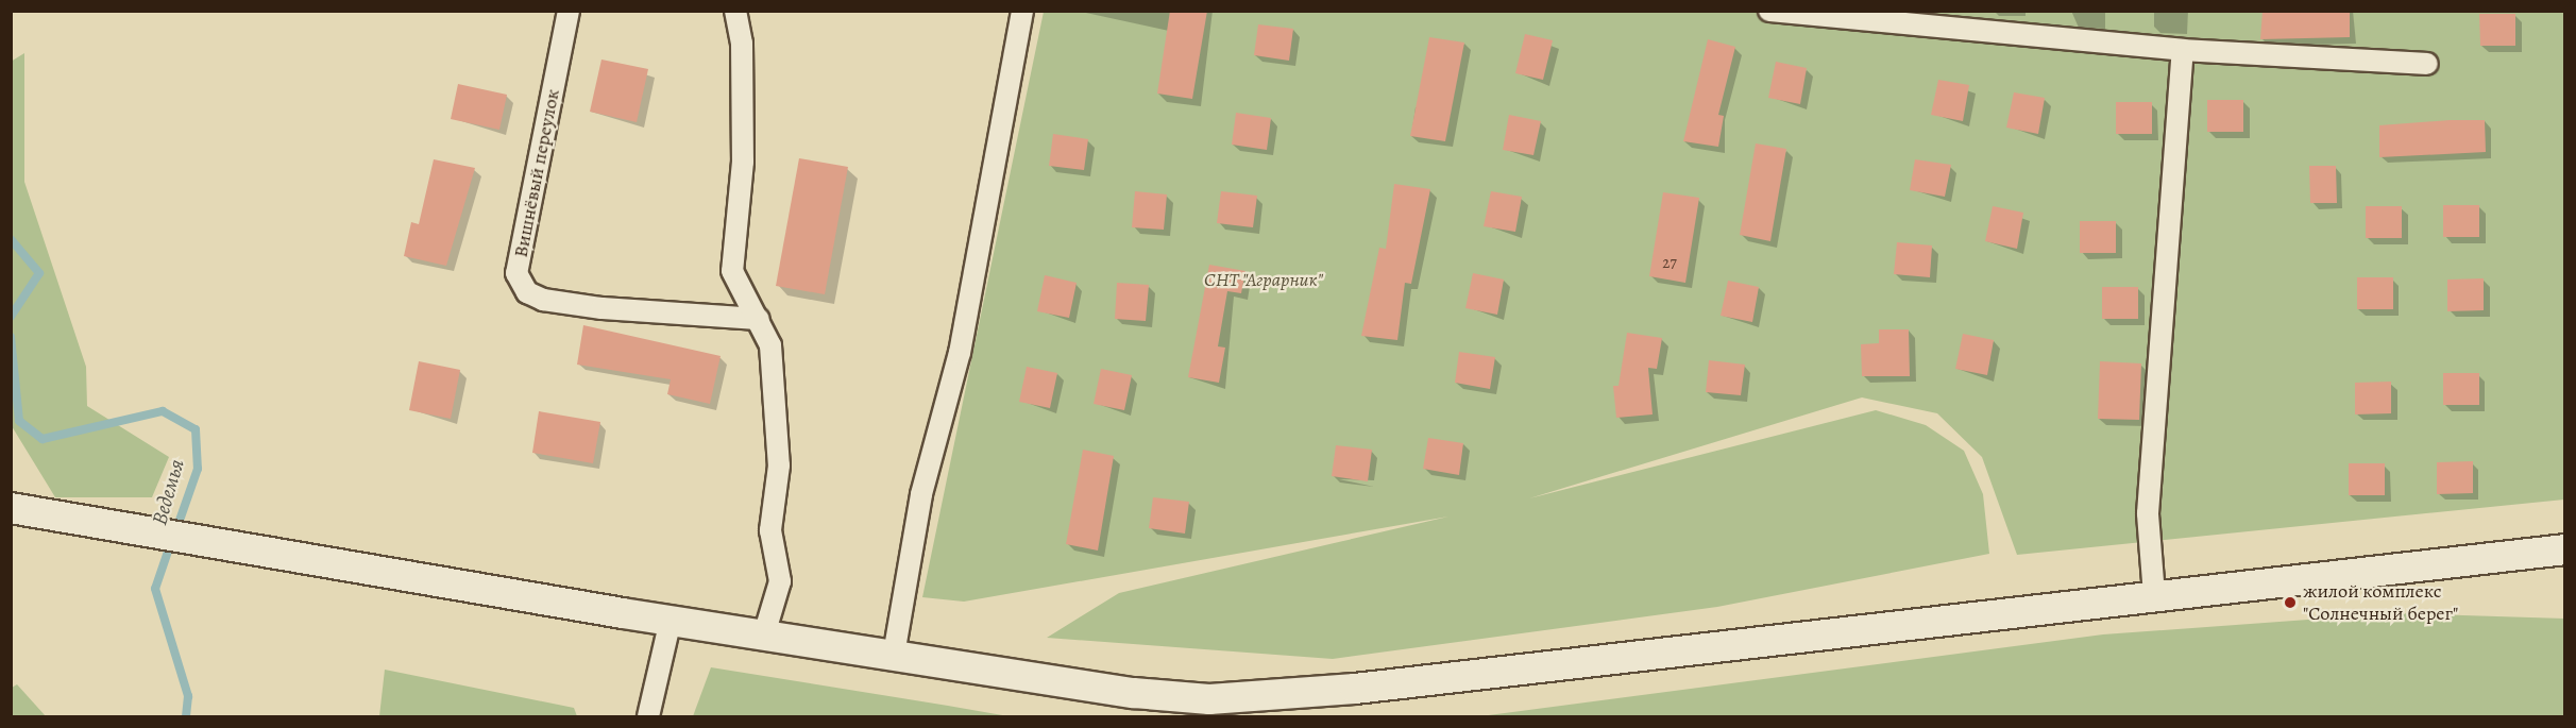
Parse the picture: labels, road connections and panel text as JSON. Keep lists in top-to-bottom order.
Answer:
{
  "streets": {
    "street": ["Вишнёвый переулок"]
  },
  "water": ["Ведемья"],
  "parks": ["СНТ \"Аграрник\""],
  "places": ["жилой комплекс \"Солнечный берег\""],
  "house_numbers": ["27"]
}
